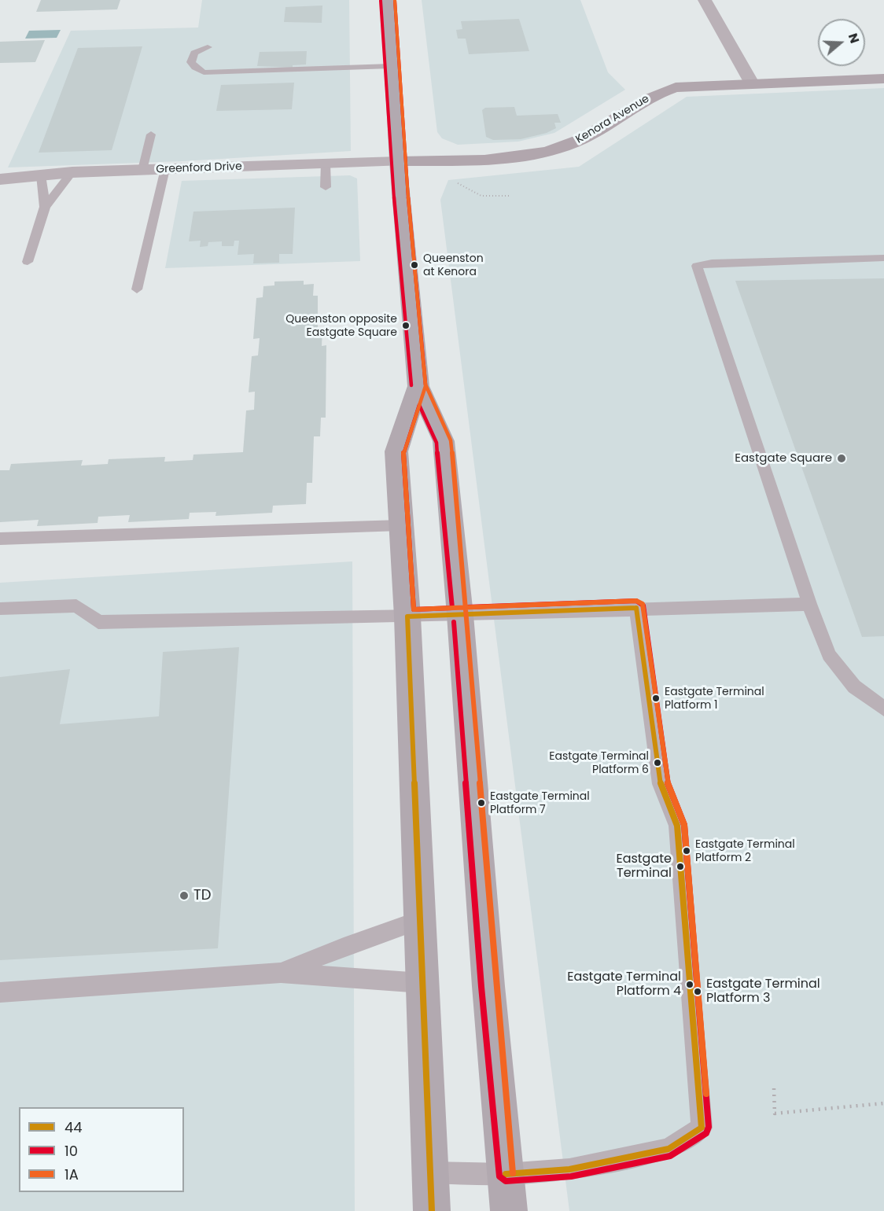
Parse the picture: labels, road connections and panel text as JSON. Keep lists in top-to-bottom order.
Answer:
{
  "streets": {
    "street": ["Kenora Avenue", "Greenford Drive"]
  },
  "crossings": [
    ["Kenora Avenue", "Greenford Drive"]
  ],
  "places": [
    "Queenston at Kenora",
    "Queenston opposite Eastgate Square",
    "Eastgate Square",
    "Eastgate Terminal Platform 1",
    "Eastgate Terminal Platform 6",
    "Eastgate Terminal Platform 7",
    "Eastgate Terminal Platform 2",
    "Eastgate Terminal",
    "TD",
    "Eastgate Terminal Platform 4",
    "Eastgate Terminal Platform 3"
  ],
  "lines": ["transit line 10", "transit line 1A", "transit line 44"],
  "legend": ["44", "10", "1A"],
  "north": "right"
}
